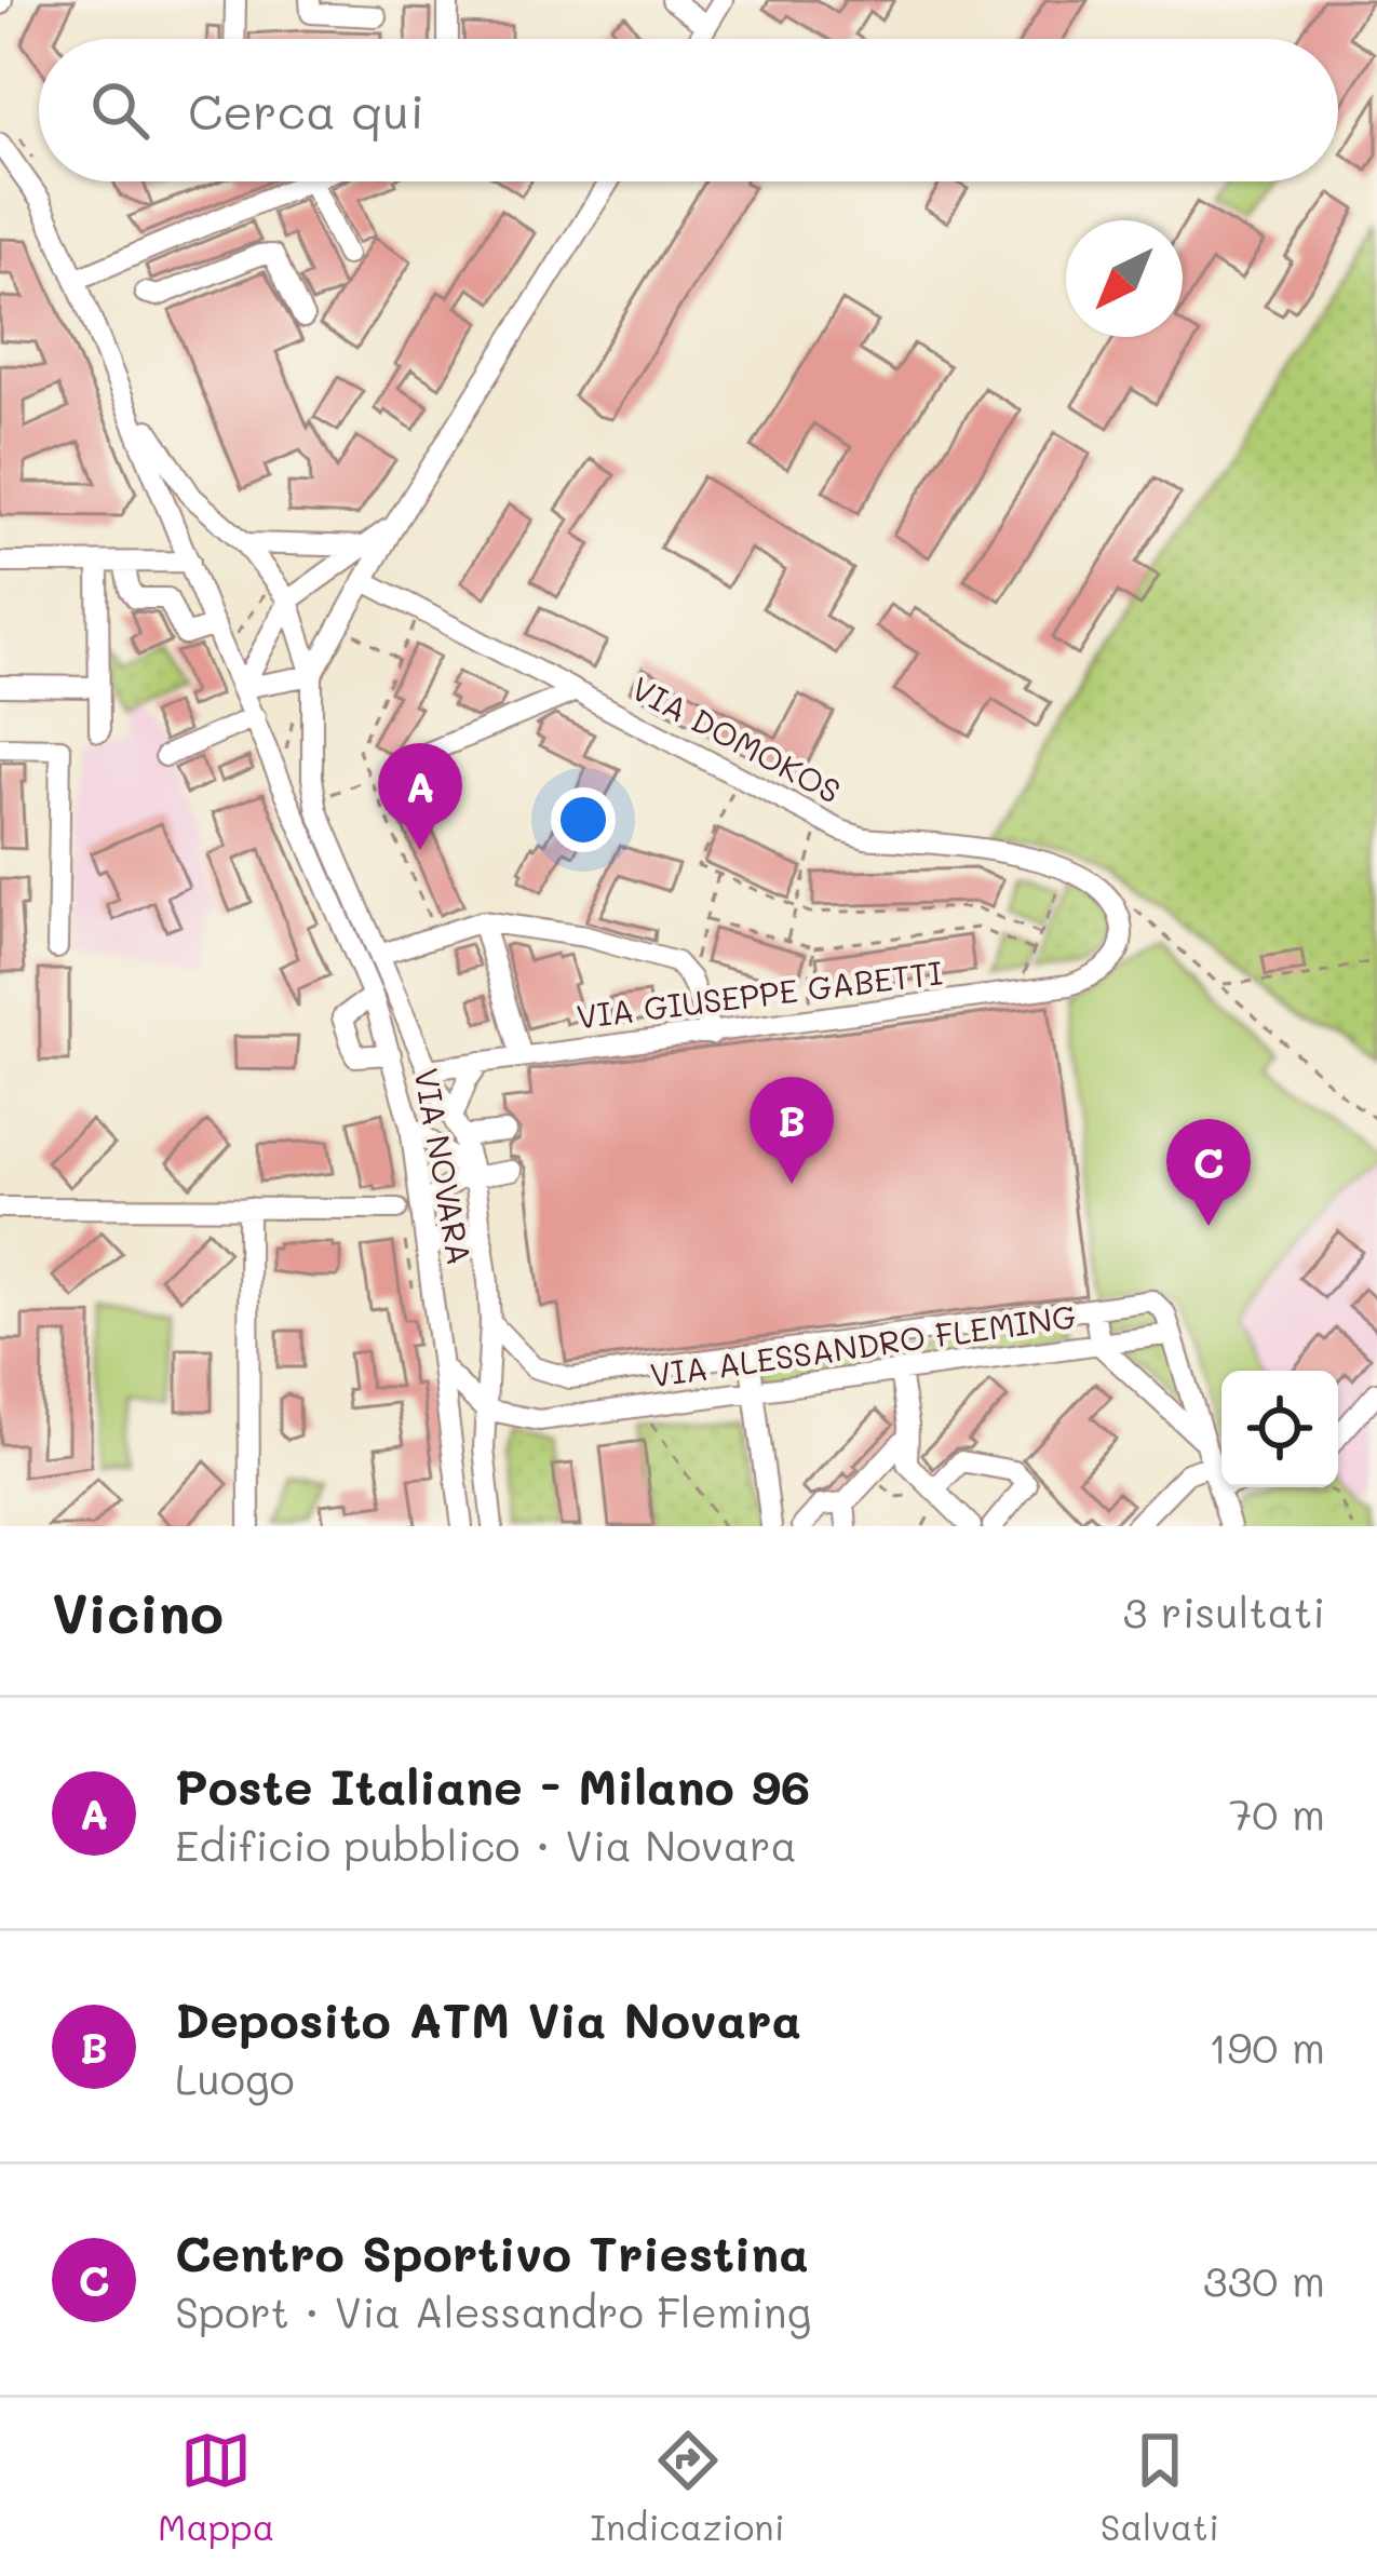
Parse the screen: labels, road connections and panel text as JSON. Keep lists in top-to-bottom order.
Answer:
{
  "streets": {
    "street": [
      "VIA DOMOKOS",
      "VIA GIUSEPPE GABETTI",
      "VIA NOVARA",
      "VIA ALESSANDRO FLEMING"
    ]
  },
  "crossings": [
    ["VIA DOMOKOS", "VIA GIUSEPPE GABETTI"],
    ["VIA GIUSEPPE GABETTI", "VIA NOVARA"],
    ["VIA NOVARA", "VIA ALESSANDRO FLEMING"]
  ],
  "north": "bottom left",
  "page": {
    "search": "Cerca qui",
    "pins": ["A", "B", "C"],
    "heading": ["Vicino", "3 risultati"],
    "list": [
      {
        "mark": "A",
        "name": "Poste Italiane - Milano 96",
        "note": "Edificio pubblico · Via Novara",
        "value": "70 m"
      },
      {
        "mark": "B",
        "name": "Deposito ATM Via Novara",
        "note": "Luogo",
        "value": "190 m"
      },
      {
        "mark": "C",
        "name": "Centro Sportivo Triestina",
        "note": "Sport · Via Alessandro Fleming",
        "value": "330 m"
      }
    ],
    "nav": ["Mappa", "Indicazioni", "Salvati"]
  }
}
